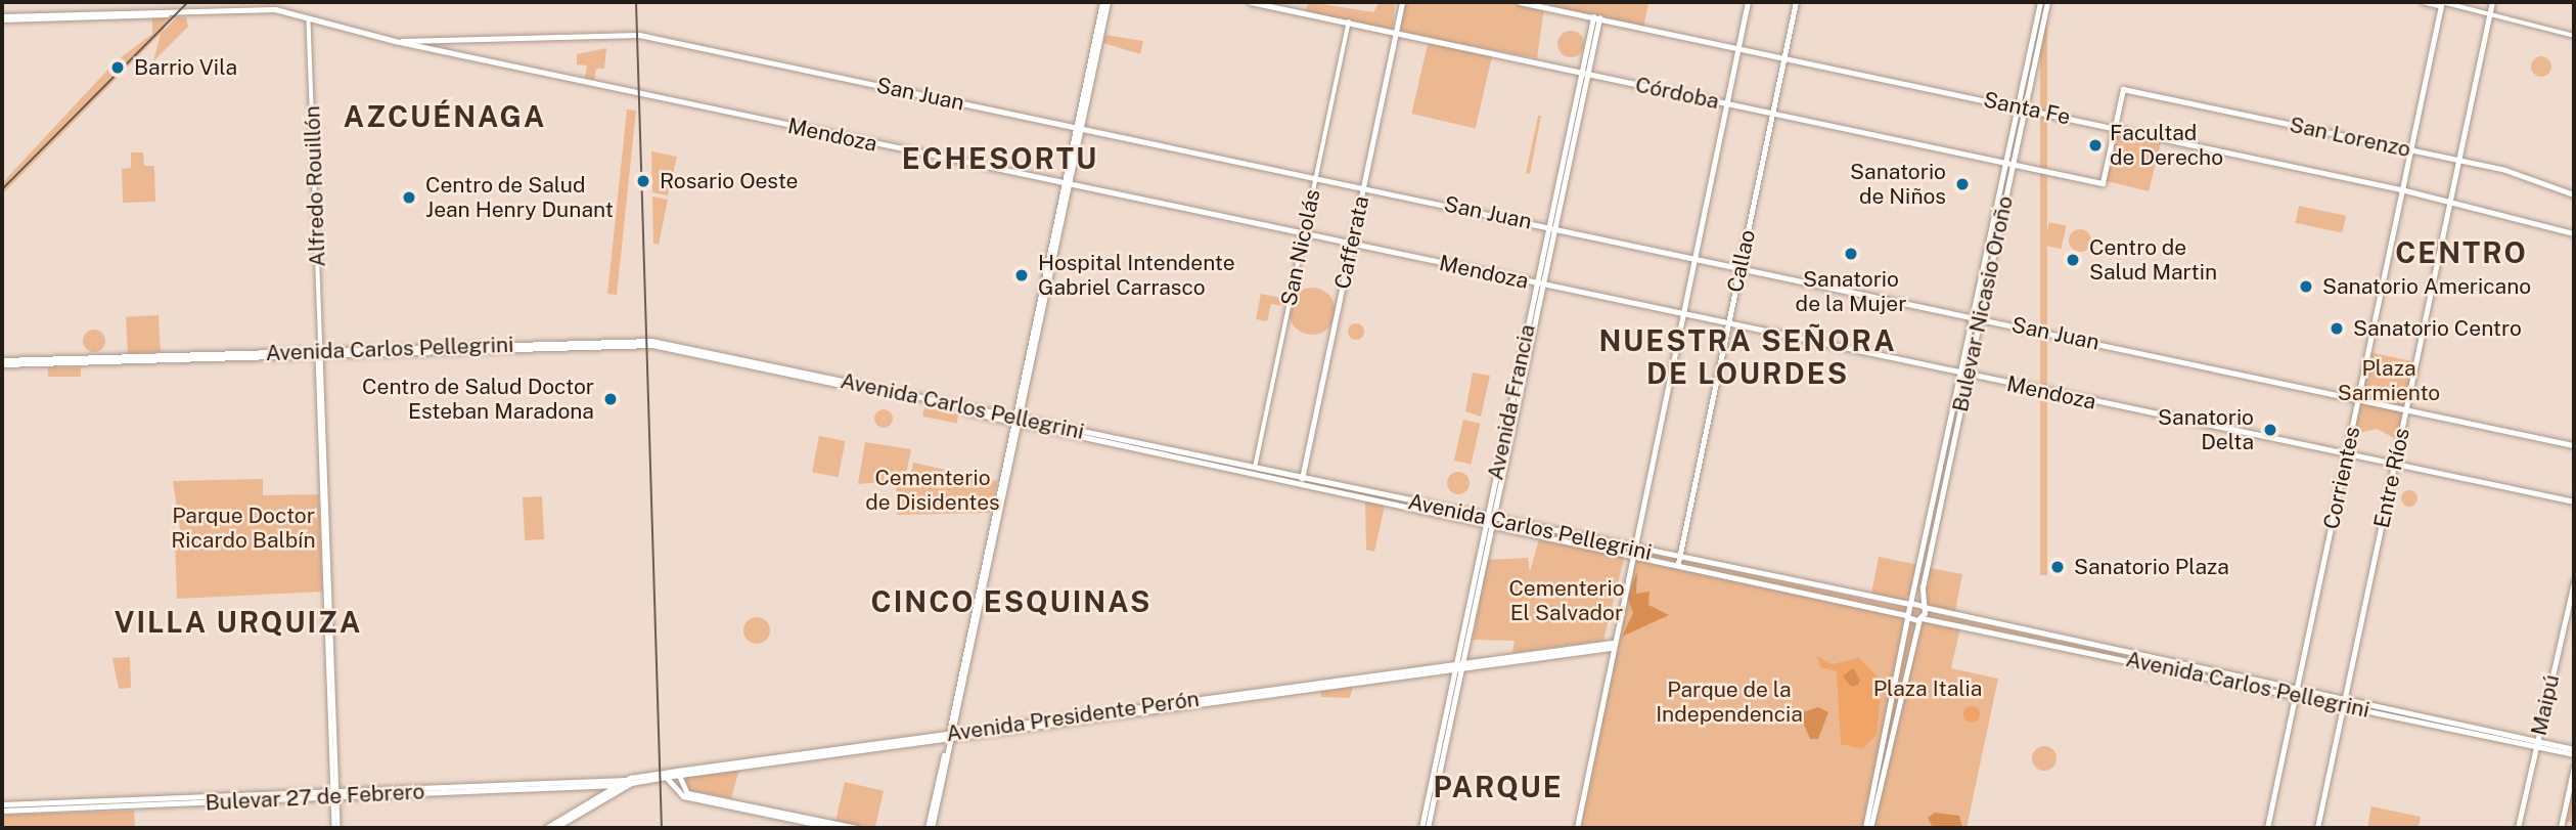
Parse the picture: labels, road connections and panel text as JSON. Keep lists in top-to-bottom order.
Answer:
{
  "streets": {
    "main road": [
      "Córdoba",
      "San Juan",
      "Santa Fe",
      "Mendoza",
      "San Lorenzo",
      "Cafferata",
      "Callao",
      "Bulevar Nicasio Oroño",
      "Avenida Carlos Pellegrini",
      "Avenida Francia",
      "Corrientes",
      "Entre Ríos",
      "Maipú",
      "Avenida Presidente Perón",
      "Bulevar 27 de Febrero"
    ],
    "street": ["Alfredo Rouillón", "San Nicolás"]
  },
  "crossings": [
    ["Córdoba", "Santa Fe"],
    ["Córdoba", "San Lorenzo"],
    ["Córdoba", "Cafferata"],
    ["Córdoba", "San Nicolás"],
    ["Córdoba", "Callao"],
    ["Córdoba", "Bulevar Nicasio Oroño"],
    ["Córdoba", "Avenida Francia"],
    ["San Juan", "Mendoza"],
    ["San Juan", "Cafferata"],
    ["San Juan", "San Nicolás"],
    ["San Juan", "Callao"],
    ["San Juan", "Bulevar Nicasio Oroño"],
    ["San Juan", "Avenida Francia"],
    ["San Juan", "Corrientes"],
    ["San Juan", "Entre Ríos"],
    ["Santa Fe", "San Lorenzo"],
    ["Santa Fe", "Callao"],
    ["Santa Fe", "Bulevar Nicasio Oroño"],
    ["Santa Fe", "Avenida Francia"],
    ["Santa Fe", "Corrientes"],
    ["Santa Fe", "Entre Ríos"],
    ["Mendoza", "Cafferata"],
    ["Mendoza", "San Nicolás"],
    ["Mendoza", "Callao"],
    ["Mendoza", "Bulevar Nicasio Oroño"],
    ["Mendoza", "Avenida Francia"],
    ["Mendoza", "Corrientes"],
    ["Mendoza", "Entre Ríos"],
    ["San Lorenzo", "Corrientes"],
    ["San Lorenzo", "Entre Ríos"],
    ["Alfredo Rouillón", "Avenida Carlos Pellegrini"],
    ["Alfredo Rouillón", "Bulevar 27 de Febrero"],
    ["Cafferata", "Avenida Carlos Pellegrini"],
    ["San Nicolás", "Avenida Carlos Pellegrini"],
    ["Callao", "Avenida Carlos Pellegrini"],
    ["Bulevar Nicasio Oroño", "Avenida Carlos Pellegrini"],
    ["Avenida Carlos Pellegrini", "Avenida Francia"],
    ["Avenida Carlos Pellegrini", "Corrientes"],
    ["Avenida Carlos Pellegrini", "Entre Ríos"],
    ["Avenida Carlos Pellegrini", "Maipú"],
    ["Avenida Francia", "Avenida Presidente Perón"],
    ["Avenida Presidente Perón", "Bulevar 27 de Febrero"]
  ],
  "districts": [
    "AZCUÉNAGA",
    "ECHESORTU",
    "CENTRO",
    "NUESTRA SEÑORA DE LOURDES",
    "CINCO ESQUINAS",
    "VILLA URQUIZA",
    "PARQUE"
  ],
  "parks": [
    "Plaza Sarmiento",
    "Cementerio de Disidentes",
    "Parque Doctor Ricardo Balbín",
    "Cementerio El Salvador",
    "Plaza Italia",
    "Parque de la Independencia"
  ],
  "places": [
    "Barrio Vila",
    "Facultad de Derecho",
    "Rosario Oeste",
    "Sanatorio de Niños",
    "Centro de Salud Jean Henry Dunant",
    "Sanatorio de la Mujer",
    "Centro de Salud Martin",
    "Hospital Intendente Gabriel Carrasco",
    "Sanatorio Americano",
    "Sanatorio Centro",
    "Centro de Salud Doctor Esteban Maradona",
    "Sanatorio Delta",
    "Sanatorio Plaza"
  ]
}
